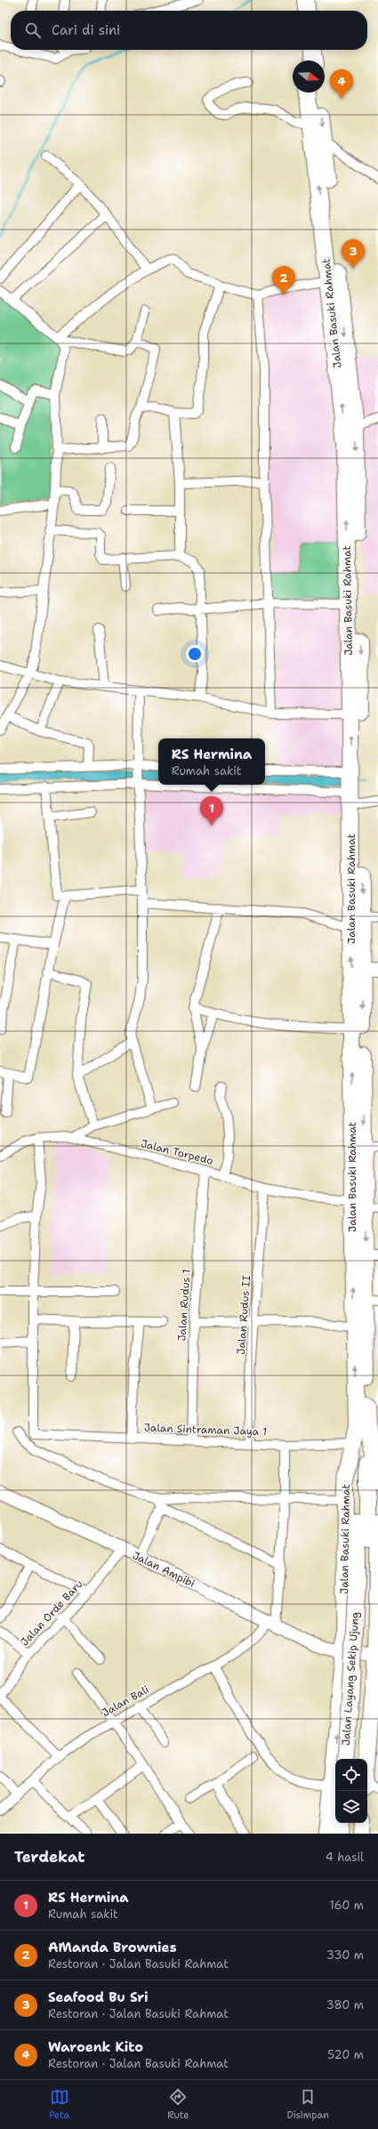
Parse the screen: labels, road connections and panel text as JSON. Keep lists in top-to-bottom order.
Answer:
{
  "streets": {
    "highway": ["Jalan Basuki Rahmat", "Jalan Layang Sekip Ujung"],
    "street": [
      "Jalan Torpedo",
      "Jalan Rudus 1",
      "Jalan Rudus II",
      "Jalan Sintraman Jaya 1",
      "Jalan Ampibi",
      "Jalan Orde Baru",
      "Jalan Bali"
    ]
  },
  "crossings": [
    ["Jalan Basuki Rahmat", "Jalan Torpedo"],
    ["Jalan Basuki Rahmat", "Jalan Sintraman Jaya 1"],
    ["Jalan Basuki Rahmat", "Jalan Ampibi"],
    ["Jalan Basuki Rahmat", "Jalan Layang Sekip Ujung"],
    ["Jalan Torpedo", "Jalan Rudus 1"],
    ["Jalan Torpedo", "Jalan Rudus II"],
    ["Jalan Rudus 1", "Jalan Sintraman Jaya 1"],
    ["Jalan Rudus II", "Jalan Sintraman Jaya 1"],
    ["Jalan Ampibi", "Jalan Orde Baru"],
    ["Jalan Ampibi", "Jalan Bali"]
  ],
  "north": "right",
  "page": {
    "search": "Cari di sini",
    "pins": [
      "4",
      "3",
      "2",
      "1"
    ],
    "popup": ["RS Hermina", "Rumah sakit"],
    "heading": ["Terdekat", "4 hasil"],
    "list": [
      {
        "mark": "1",
        "name": "RS Hermina",
        "note": "Rumah sakit",
        "value": "160 m"
      },
      {
        "mark": "2",
        "name": "AManda Brownies",
        "note": "Restoran · Jalan Basuki Rahmat",
        "value": "330 m"
      },
      {
        "mark": "3",
        "name": "Seafood Bu Sri",
        "note": "Restoran · Jalan Basuki Rahmat",
        "value": "380 m"
      },
      {
        "mark": "4",
        "name": "Waroenk Kito",
        "note": "Restoran · Jalan Basuki Rahmat",
        "value": "520 m"
      }
    ],
    "nav": ["Peta", "Rute", "Disimpan"]
  }
}
